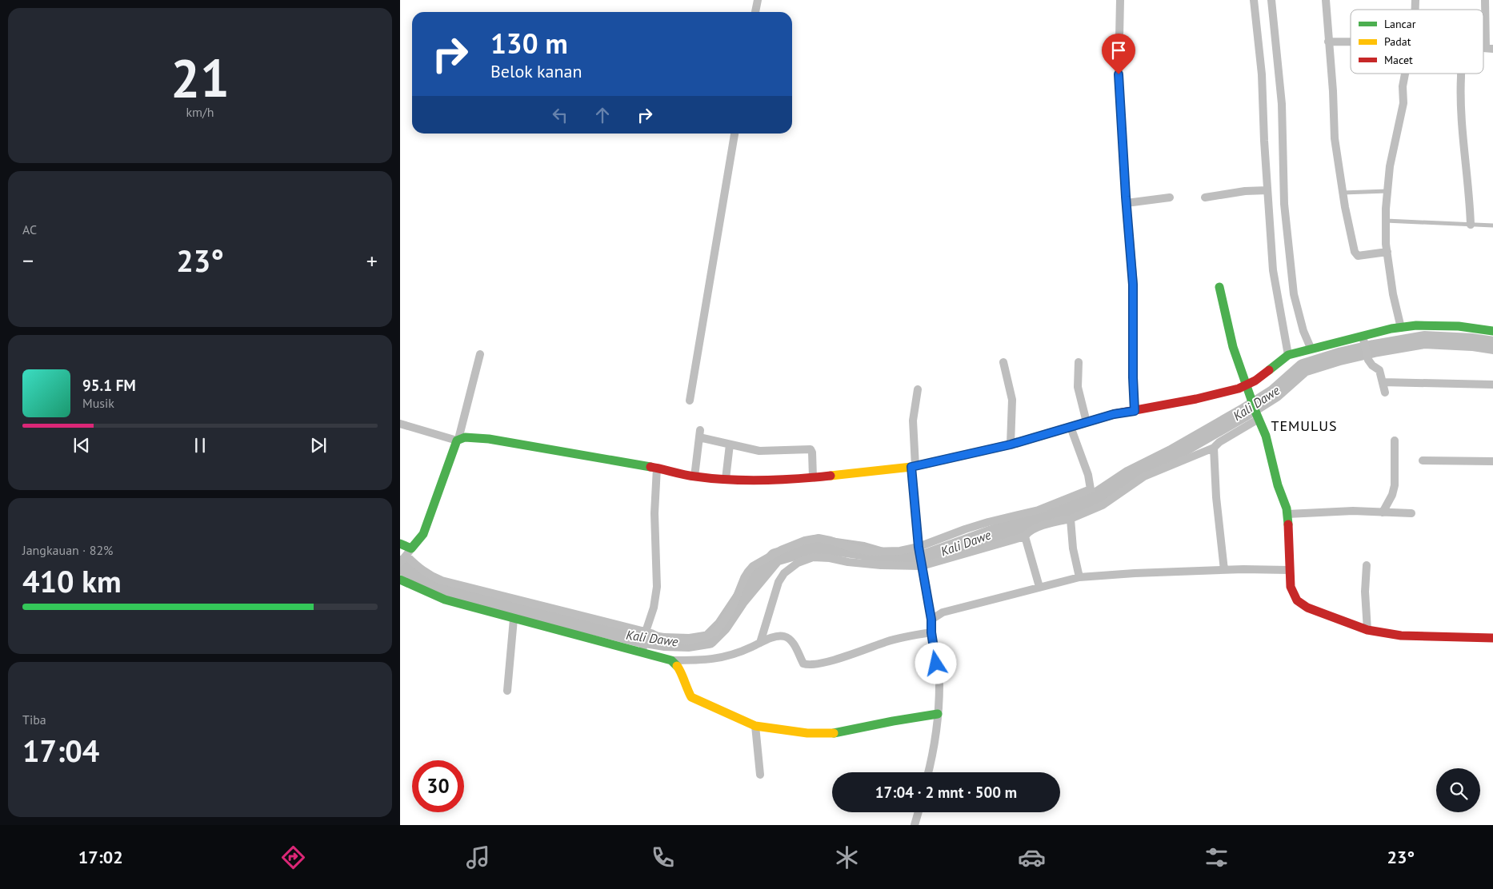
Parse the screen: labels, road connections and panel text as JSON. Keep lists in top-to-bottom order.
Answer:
{
  "districts": ["TEMULUS"],
  "water": ["Kali Dawe"],
  "legend": ["Lancar", "Padat", "Macet"],
  "page": {
    "tile": [
      ["21", "km/h"],
      "AC",
      ["Jangkauan · 82%", "410 km"],
      ["Tiba", "17:04"]
    ],
    "turn": ["130 m", "Belok kanan"],
    "heat": ["−", "23°", "+"],
    "song": ["95.1 FM", "Musik"],
    "limit": "30",
    "trip": "17:04 · 2 mnt · 500 m",
    "tabs": ["17:02", "23°"]
  }
}
